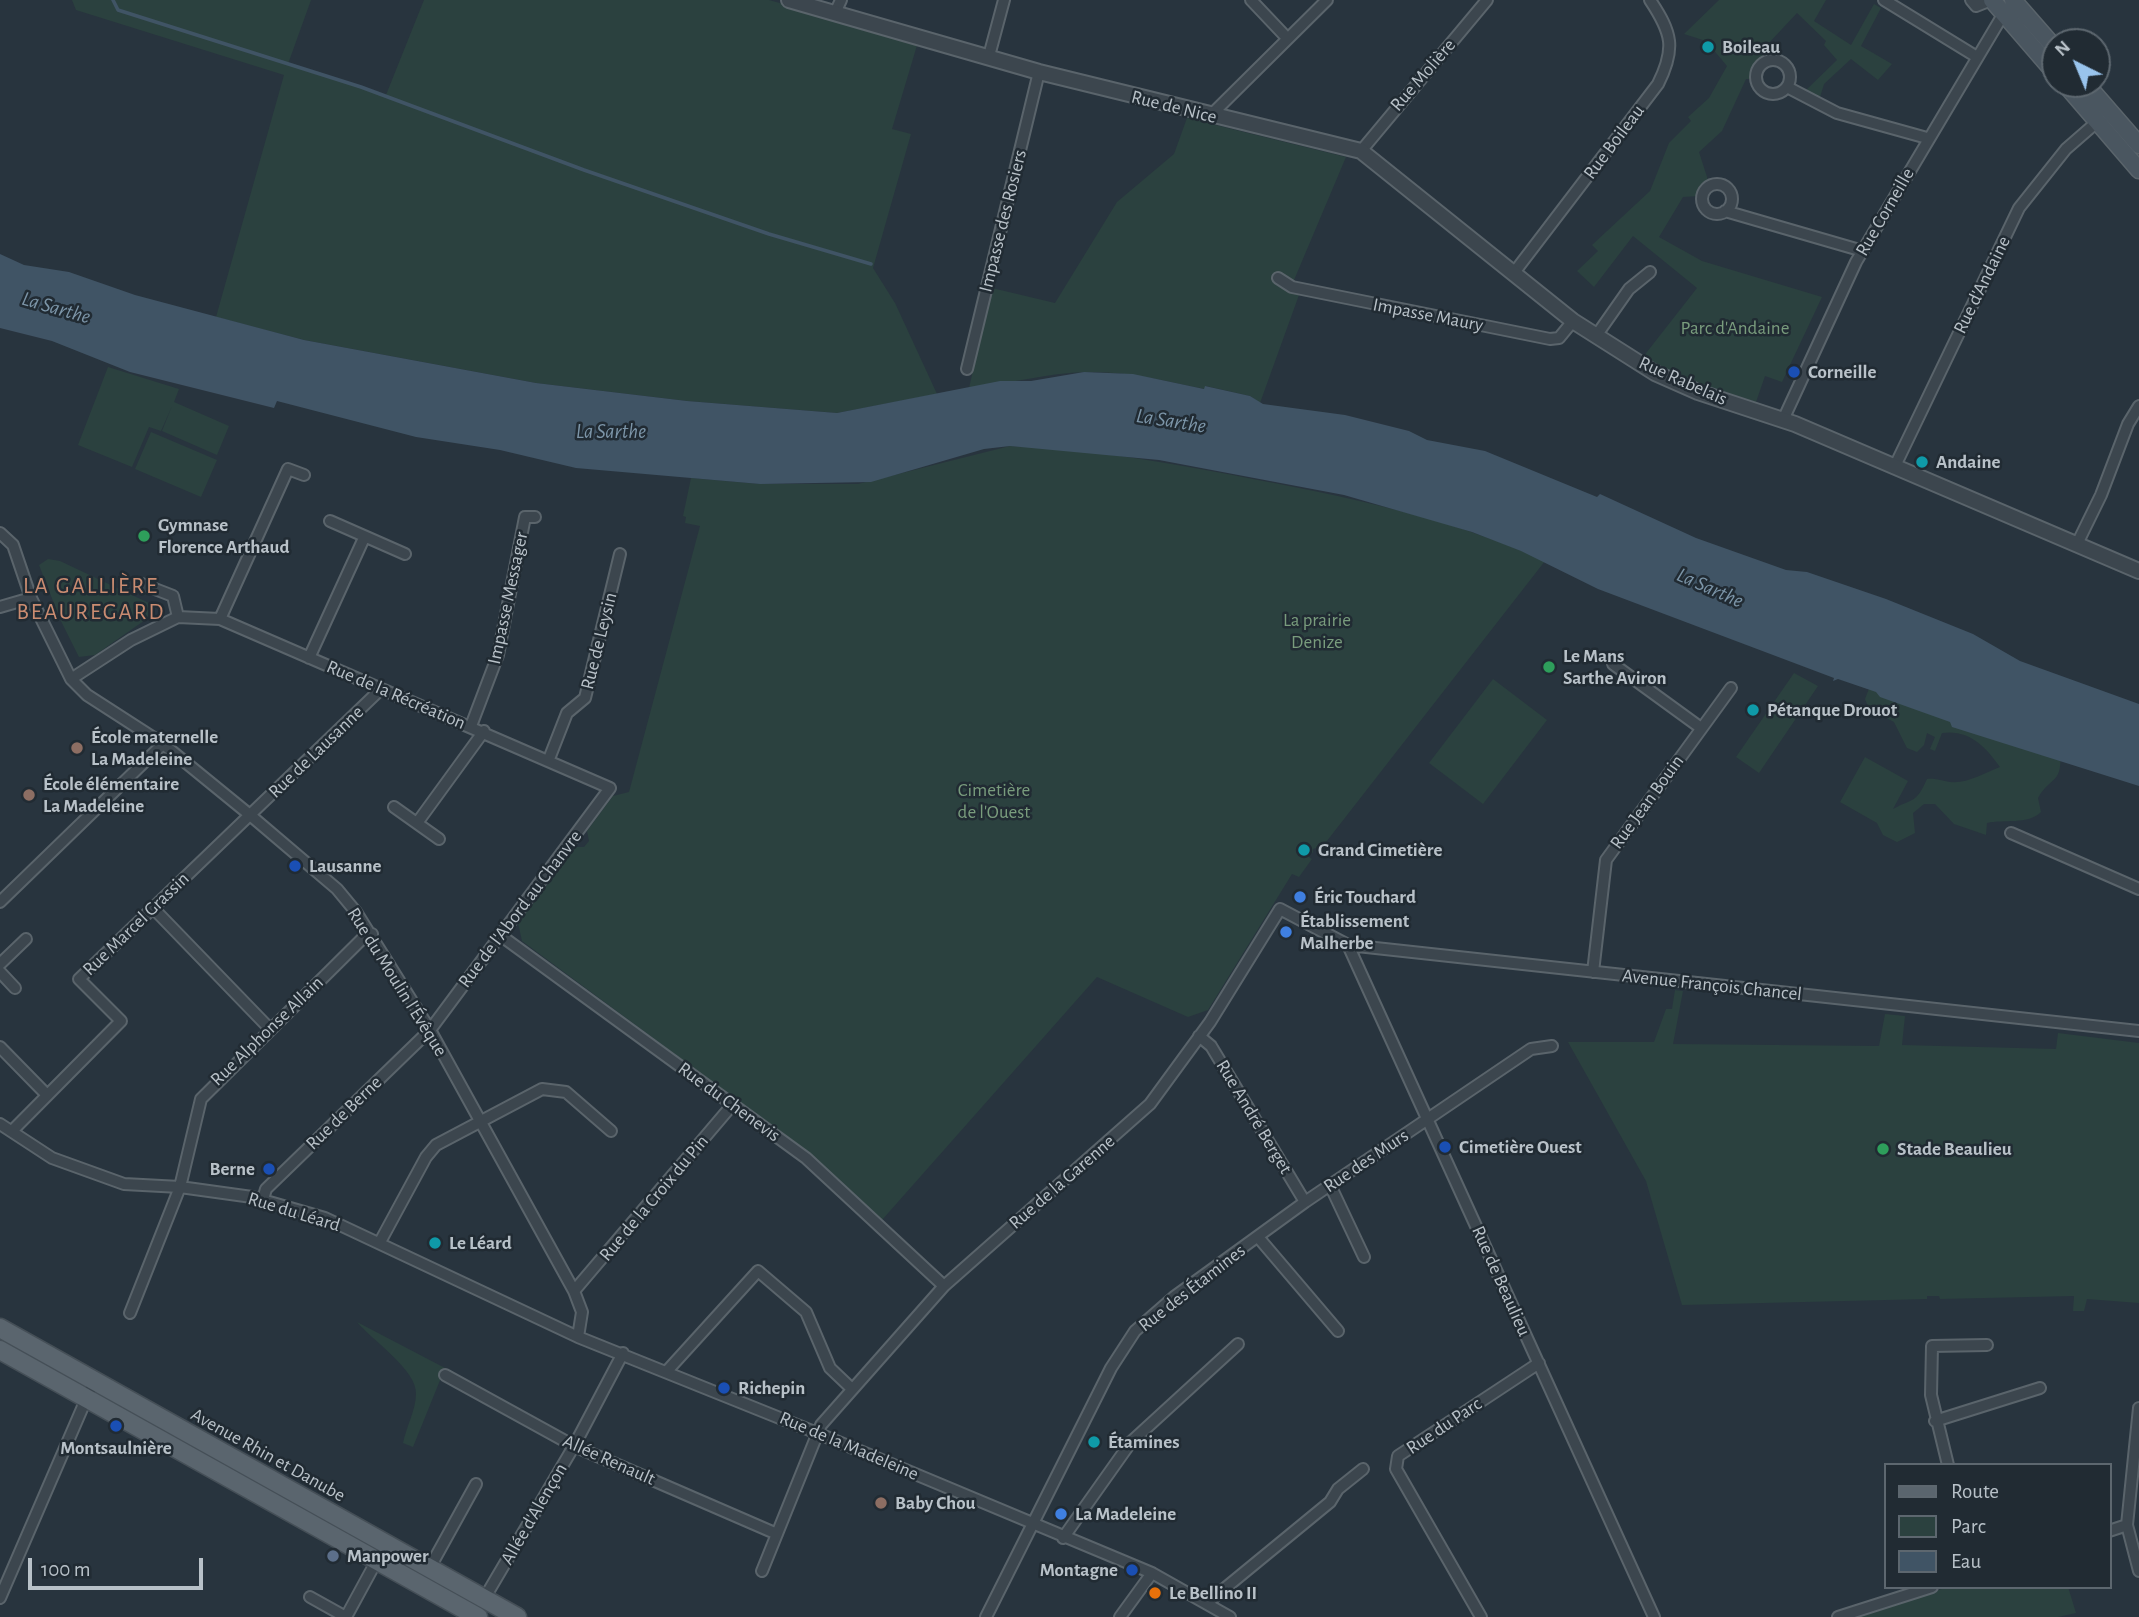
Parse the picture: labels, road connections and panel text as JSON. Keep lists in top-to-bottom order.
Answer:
{
  "streets": {
    "main road": ["Avenue Rhin et Danube"],
    "street": [
      "Rue Molière",
      "Rue de Nice",
      "Rue Boileau",
      "Rue Corneille",
      "Impasse des Rosiers",
      "Rue d'Andaine",
      "Impasse Maury",
      "Rue Rabelais",
      "Impasse Messager",
      "Rue de Leysin",
      "Rue de la Récréation",
      "Rue de Lausanne",
      "Rue Jean Bouin",
      "Rue de l'Abord au Chanvre",
      "Rue Marcel Grassin",
      "Rue du Moulin l'Évêque",
      "Avenue François Chancel",
      "Rue Alphonse Allain",
      "Rue du Chenevis",
      "Rue de Berne",
      "Rue André Berget",
      "Rue des Murs",
      "Rue de la Garenne",
      "Rue de la Croix du Pin",
      "Rue du Léard",
      "Rue de Beaulieu",
      "Rue des Étamines",
      "Rue du Parc",
      "Rue de la Madeleine",
      "Allée Renault",
      "Allée d'Alençon"
    ]
  },
  "crossings": [
    ["Rue Molière", "Rue de Nice"],
    ["Rue Molière", "Rue Rabelais"],
    ["Rue de Nice", "Impasse des Rosiers"],
    ["Rue de Nice", "Rue Rabelais"],
    ["Rue Boileau", "Rue Rabelais"],
    ["Rue Corneille", "Rue Rabelais"],
    ["Rue d'Andaine", "Rue Rabelais"],
    ["Impasse Maury", "Rue Rabelais"],
    ["Impasse Messager", "Rue de la Récréation"],
    ["Rue de Leysin", "Rue de la Récréation"],
    ["Rue de la Récréation", "Rue de Lausanne"],
    ["Rue de la Récréation", "Rue de l'Abord au Chanvre"],
    ["Rue de la Récréation", "Rue du Moulin l'Évêque"],
    ["Rue de Lausanne", "Rue Marcel Grassin"],
    ["Rue de Lausanne", "Rue du Moulin l'Évêque"],
    ["Rue Jean Bouin", "Avenue François Chancel"],
    ["Rue de l'Abord au Chanvre", "Rue du Moulin l'Évêque"],
    ["Rue de l'Abord au Chanvre", "Rue du Chenevis"],
    ["Rue de l'Abord au Chanvre", "Rue de Berne"],
    ["Rue Marcel Grassin", "Rue du Moulin l'Évêque"],
    ["Rue Marcel Grassin", "Rue du Léard"],
    ["Rue du Moulin l'Évêque", "Rue Alphonse Allain"],
    ["Rue du Moulin l'Évêque", "Rue de Berne"],
    ["Rue du Moulin l'Évêque", "Rue de la Croix du Pin"],
    ["Rue du Moulin l'Évêque", "Rue du Léard"],
    ["Rue du Moulin l'Évêque", "Rue de la Madeleine"],
    ["Avenue François Chancel", "Rue de la Garenne"],
    ["Avenue François Chancel", "Rue de Beaulieu"],
    ["Rue Alphonse Allain", "Rue du Léard"],
    ["Rue du Chenevis", "Rue de la Garenne"],
    ["Rue du Chenevis", "Rue de la Croix du Pin"],
    ["Rue de Berne", "Rue du Léard"],
    ["Rue André Berget", "Rue des Murs"],
    ["Rue André Berget", "Rue de la Garenne"],
    ["Rue André Berget", "Rue des Étamines"],
    ["Rue des Murs", "Rue de Beaulieu"],
    ["Rue des Murs", "Rue des Étamines"],
    ["Rue de la Garenne", "Rue de la Madeleine"],
    ["Rue de la Garenne", "Allée Renault"],
    ["Rue du Léard", "Rue de la Madeleine"],
    ["Rue de Beaulieu", "Rue du Parc"],
    ["Rue des Étamines", "Rue de la Madeleine"],
    ["Rue de la Madeleine", "Allée d'Alençon"],
    ["Avenue Rhin et Danube", "Allée d'Alençon"],
    ["Allée Renault", "Allée d'Alençon"]
  ],
  "districts": ["LA GALLIÈRE BEAUREGARD"],
  "water": ["La Sarthe"],
  "parks": ["Parc d'Andaine", "La prairie Denize", "Cimetière de l'Ouest"],
  "places": [
    "Boileau",
    "Corneille",
    "Andaine",
    "Gymnase Florence Arthaud",
    "Le Mans Sarthe Aviron",
    "Pétanque Drouot",
    "École maternelle La Madeleine",
    "École élémentaire La Madeleine",
    "Grand Cimetière",
    "Lausanne",
    "Éric Touchard",
    "Établissement Malherbe",
    "Cimetière Ouest",
    "Stade Beaulieu",
    "Berne",
    "Le Léard",
    "Richepin",
    "Montsaulnière",
    "Étamines",
    "Baby Chou",
    "La Madeleine",
    "Manpower",
    "Montagne",
    "Le Bellino II"
  ],
  "legend": ["Route", "Parc", "Eau"],
  "scale_bar": "100 m",
  "north": "top left"
}
